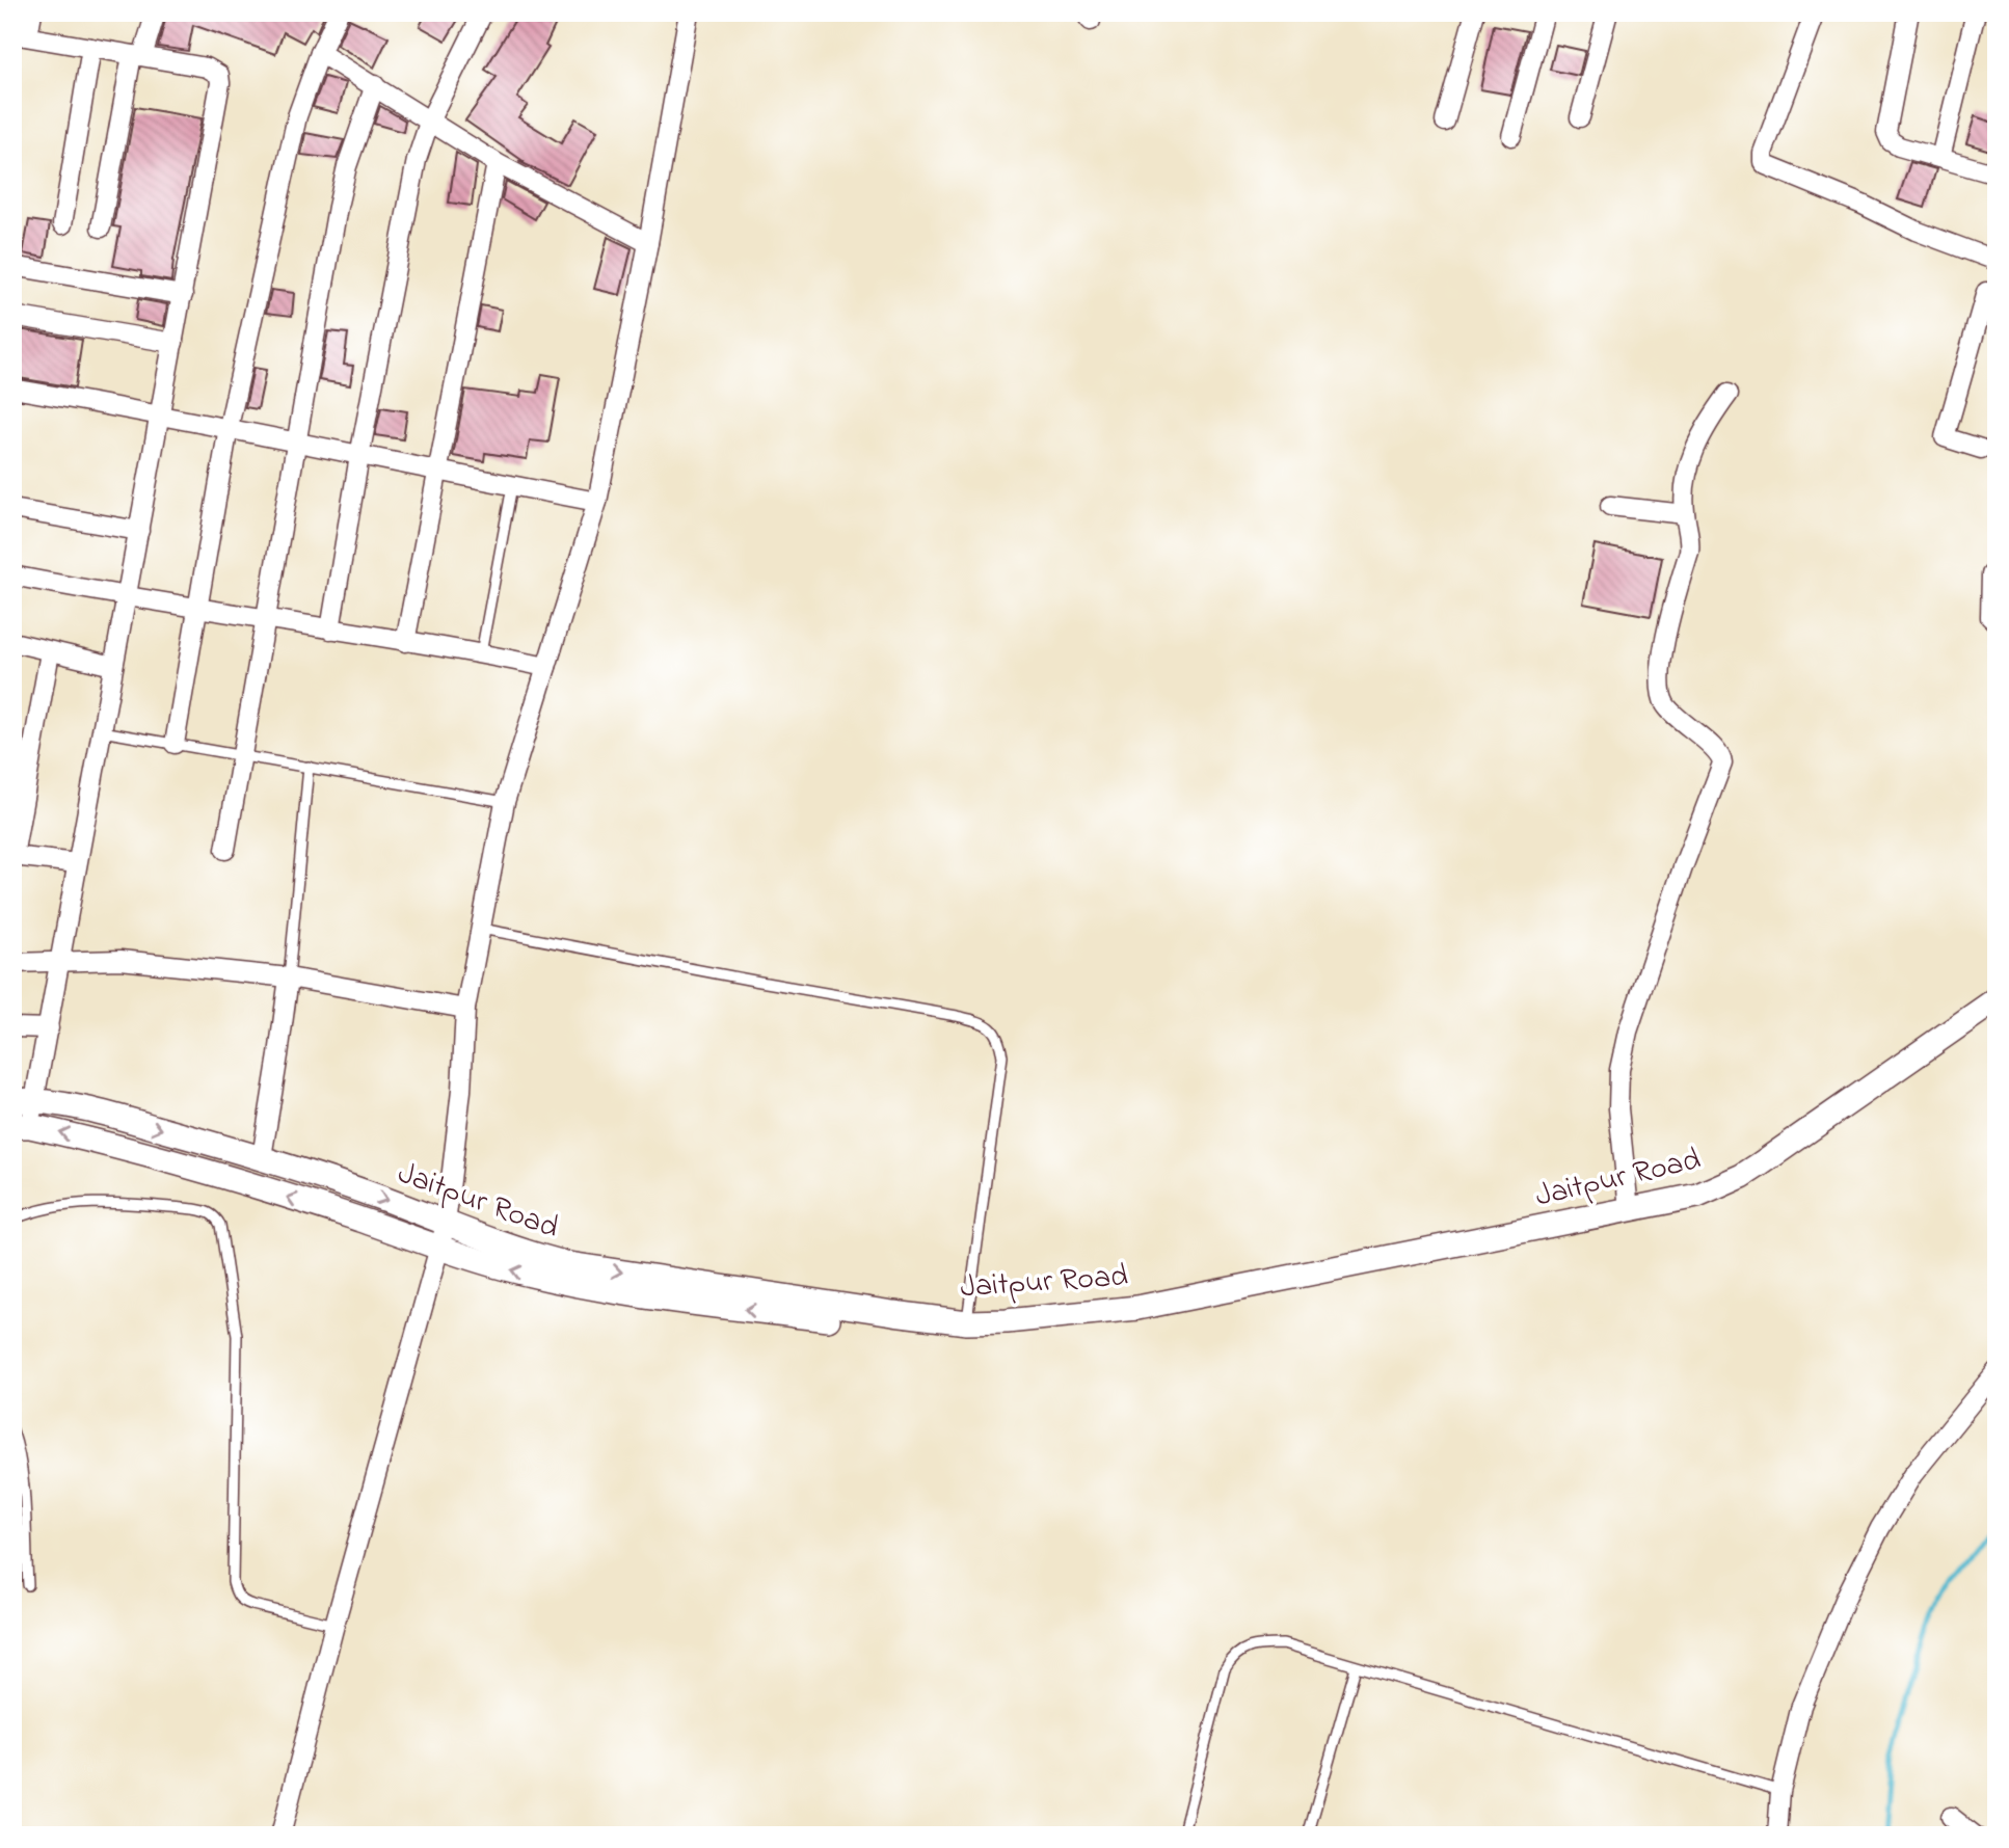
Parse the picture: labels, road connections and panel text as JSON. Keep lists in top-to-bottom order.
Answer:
{
  "streets": {
    "street": ["Jaitpur Road"]
  }
}
